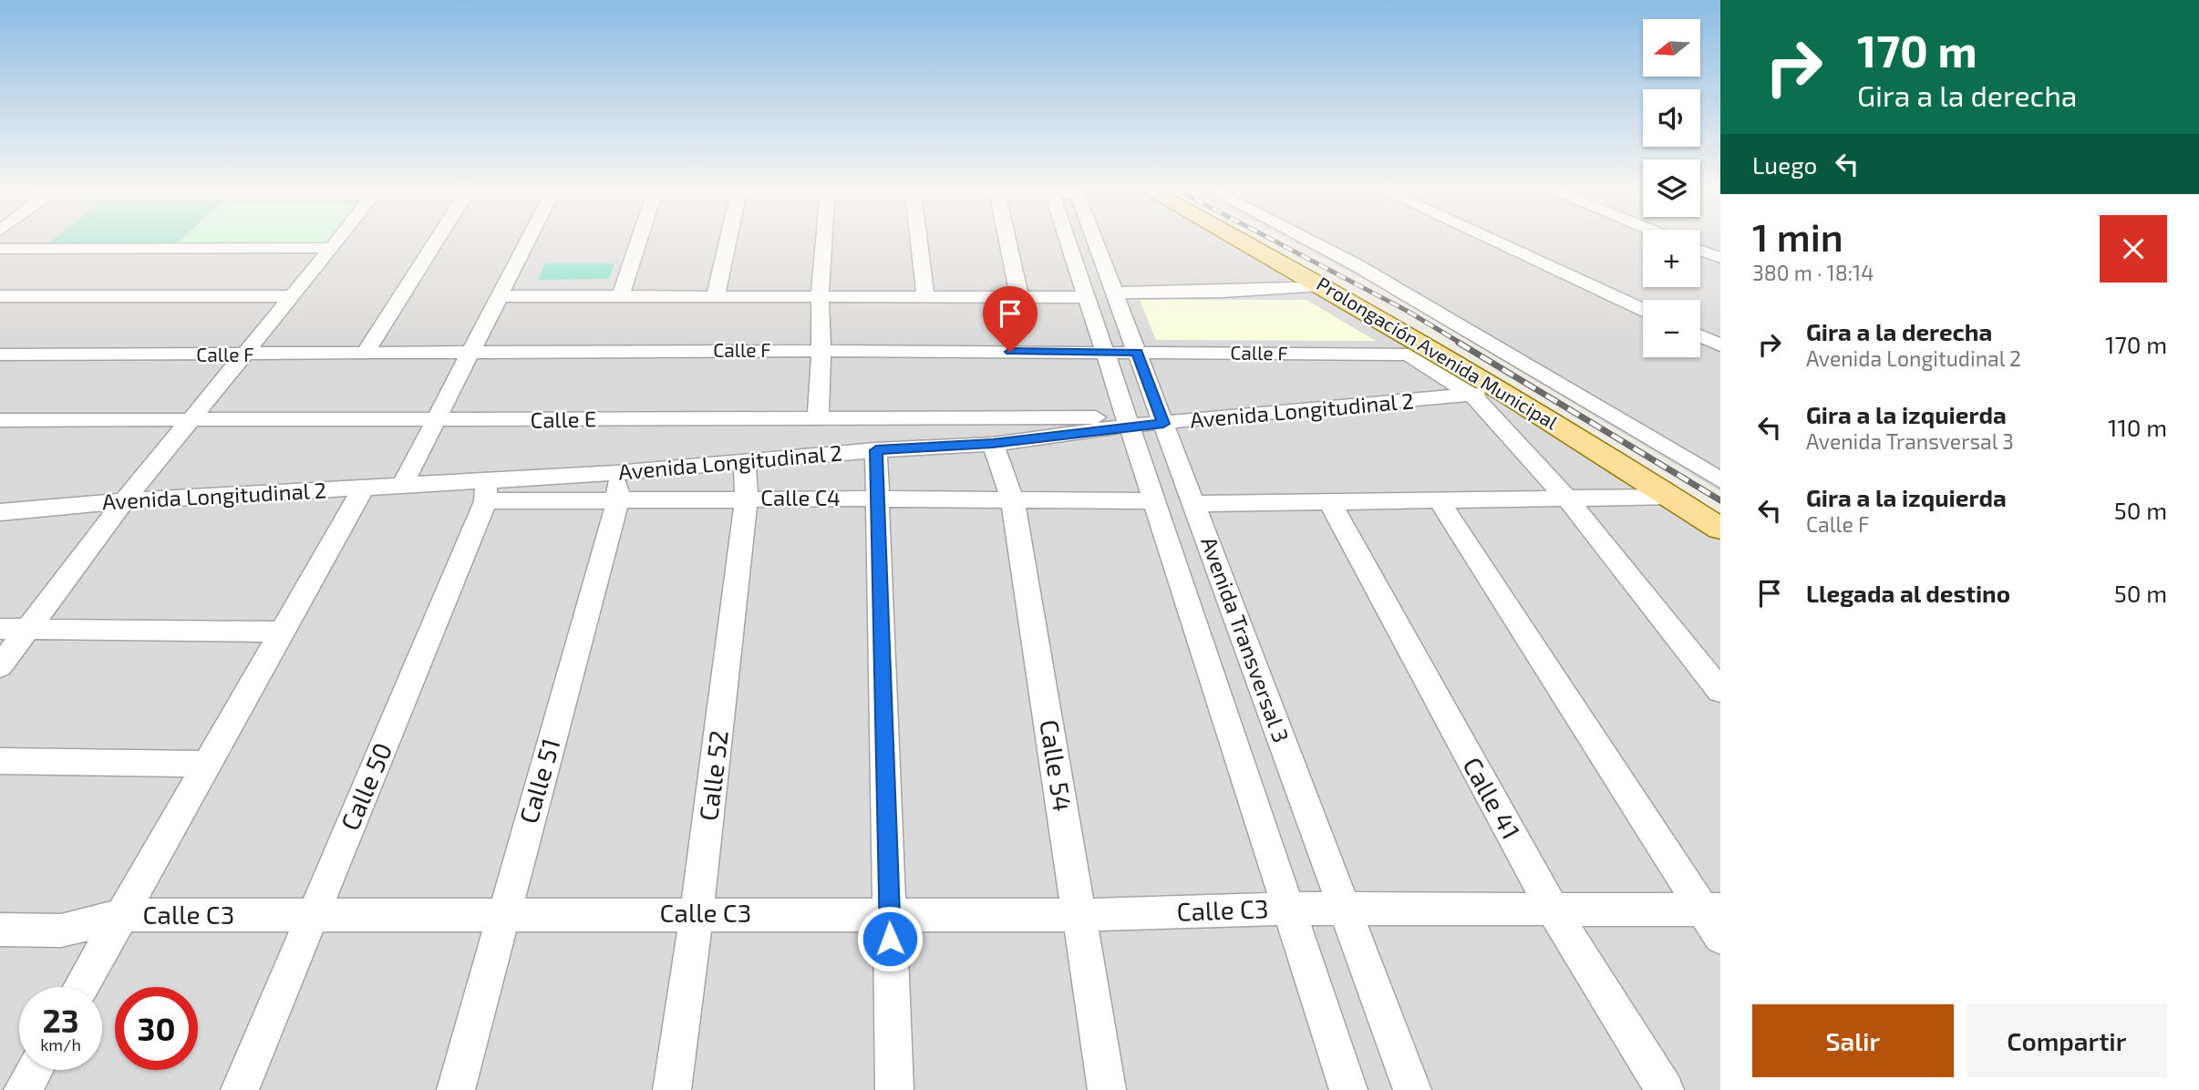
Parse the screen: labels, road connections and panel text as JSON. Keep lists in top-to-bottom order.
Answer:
{
  "streets": {
    "main road": ["Prolongación Avenida Municipal"],
    "street": [
      "Calle F",
      "Avenida Longitudinal 2",
      "Calle E",
      "Calle C4",
      "Avenida Transversal 3",
      "Calle 54",
      "Calle 52",
      "Calle 51",
      "Calle 50",
      "Calle 41",
      "Calle C3"
    ]
  },
  "crossings": [
    ["Calle F", "Prolongación Avenida Municipal"],
    ["Calle F", "Avenida Longitudinal 2"],
    ["Calle F", "Avenida Transversal 3"],
    ["Prolongación Avenida Municipal", "Avenida Longitudinal 2"],
    ["Avenida Longitudinal 2", "Calle E"],
    ["Avenida Longitudinal 2", "Calle C4"],
    ["Avenida Longitudinal 2", "Avenida Transversal 3"],
    ["Avenida Longitudinal 2", "Calle 54"],
    ["Avenida Longitudinal 2", "Calle 52"],
    ["Avenida Longitudinal 2", "Calle 51"],
    ["Avenida Longitudinal 2", "Calle 50"],
    ["Calle E", "Avenida Transversal 3"],
    ["Calle C4", "Avenida Transversal 3"],
    ["Calle C4", "Calle 54"],
    ["Calle C4", "Calle 52"],
    ["Calle C4", "Calle 51"],
    ["Calle C4", "Calle 50"],
    ["Avenida Transversal 3", "Calle C3"],
    ["Calle 54", "Calle C3"],
    ["Calle 52", "Calle C3"],
    ["Calle 51", "Calle C3"],
    ["Calle 50", "Calle C3"]
  ],
  "north": "left",
  "page": {
    "turn": ["170 m", "Gira a la derecha"],
    "map_buttons": ["+", "−"],
    "then": "Luego",
    "heading": ["1 min", "380 m · 18:14"],
    "list": [
      {
        "name": "Gira a la derecha",
        "note": "Avenida Longitudinal 2",
        "value": "170 m"
      },
      {
        "name": "Gira a la izquierda",
        "note": "Avenida Transversal 3",
        "value": "110 m"
      },
      {
        "name": "Gira a la izquierda",
        "note": "Calle F",
        "value": "50 m"
      },
      {
        "name": "Llegada al destino",
        "value": "50 m"
      }
    ],
    "speed": "23 km/h",
    "limit": "30",
    "buttons": ["Salir", "Compartir"]
  }
}
